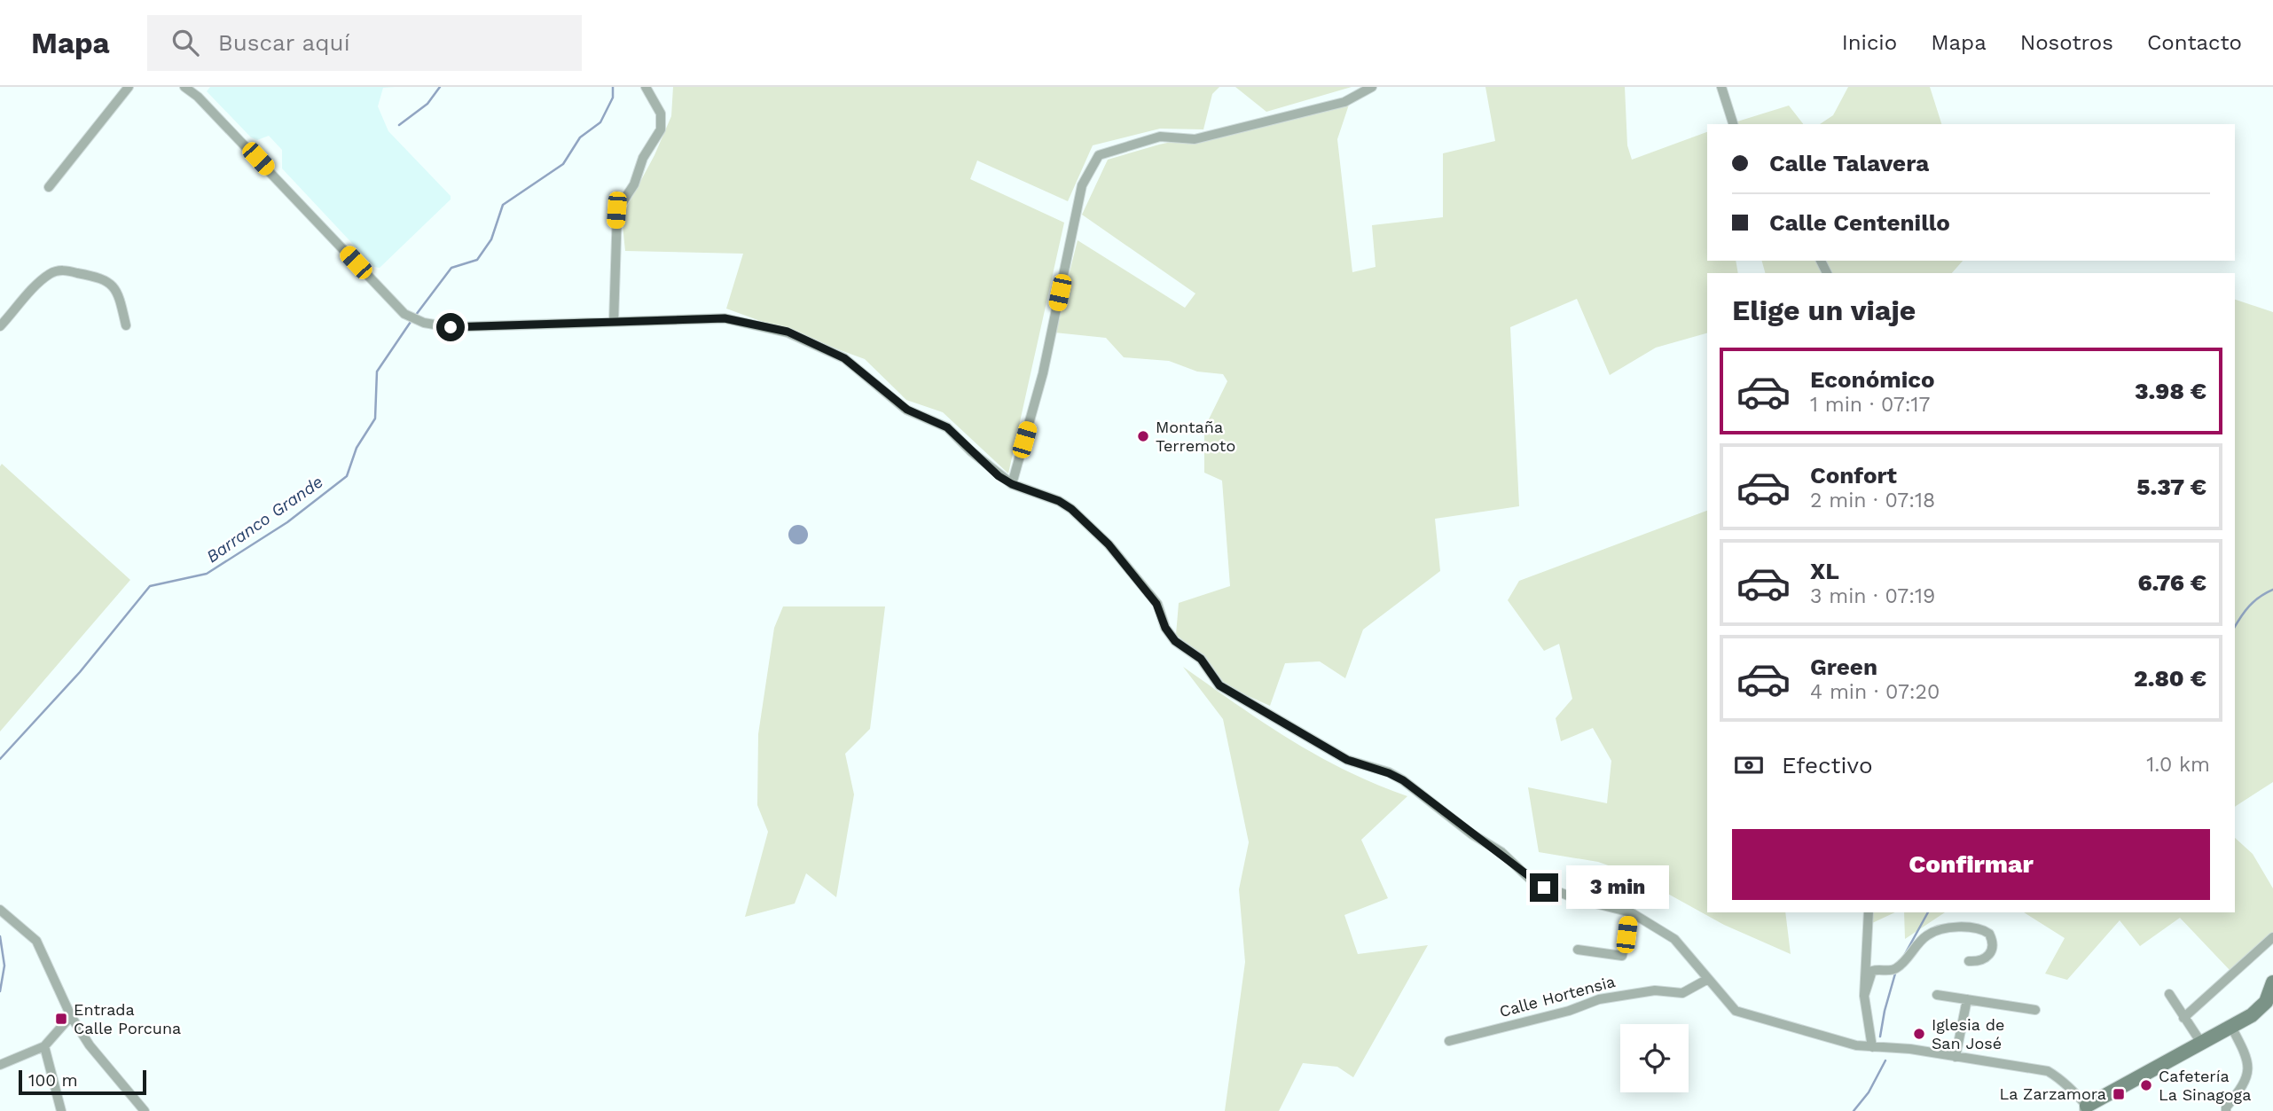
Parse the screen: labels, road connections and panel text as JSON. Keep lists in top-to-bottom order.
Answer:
{
  "streets": {
    "street": ["Calle Hortensia"]
  },
  "water": ["Barranco Grande"],
  "places": {
    "other": ["Montaña Terremoto", "Iglesia de San José", "Cafetería La Sinagoga"],
    "transit": ["Entrada Calle Porcuna", "La Zarzamora"]
  },
  "scale_bar": "100 m",
  "page": {
    "header": "Mapa",
    "search": "Buscar aquí",
    "nav": [
      "Inicio",
      "Mapa",
      "Nosotros",
      "Contacto"
    ],
    "banner": ["Calle Talavera", "Calle Centenillo"],
    "heading": "Elige un viaje",
    "list": [
      {
        "name": "Económico",
        "note": "1 min · 07:17",
        "value": "3.98 €"
      },
      {
        "name": "Confort",
        "note": "2 min · 07:18",
        "value": "5.37 €"
      },
      {
        "name": "XL",
        "note": "3 min · 07:19",
        "value": "6.76 €"
      },
      {
        "name": "Green",
        "note": "4 min · 07:20",
        "value": "2.80 €"
      }
    ],
    "pay": ["Efectivo", "1.0 km"],
    "buttons": "Confirmar",
    "bubble": "3 min",
    "scale": "100 m"
  }
}
